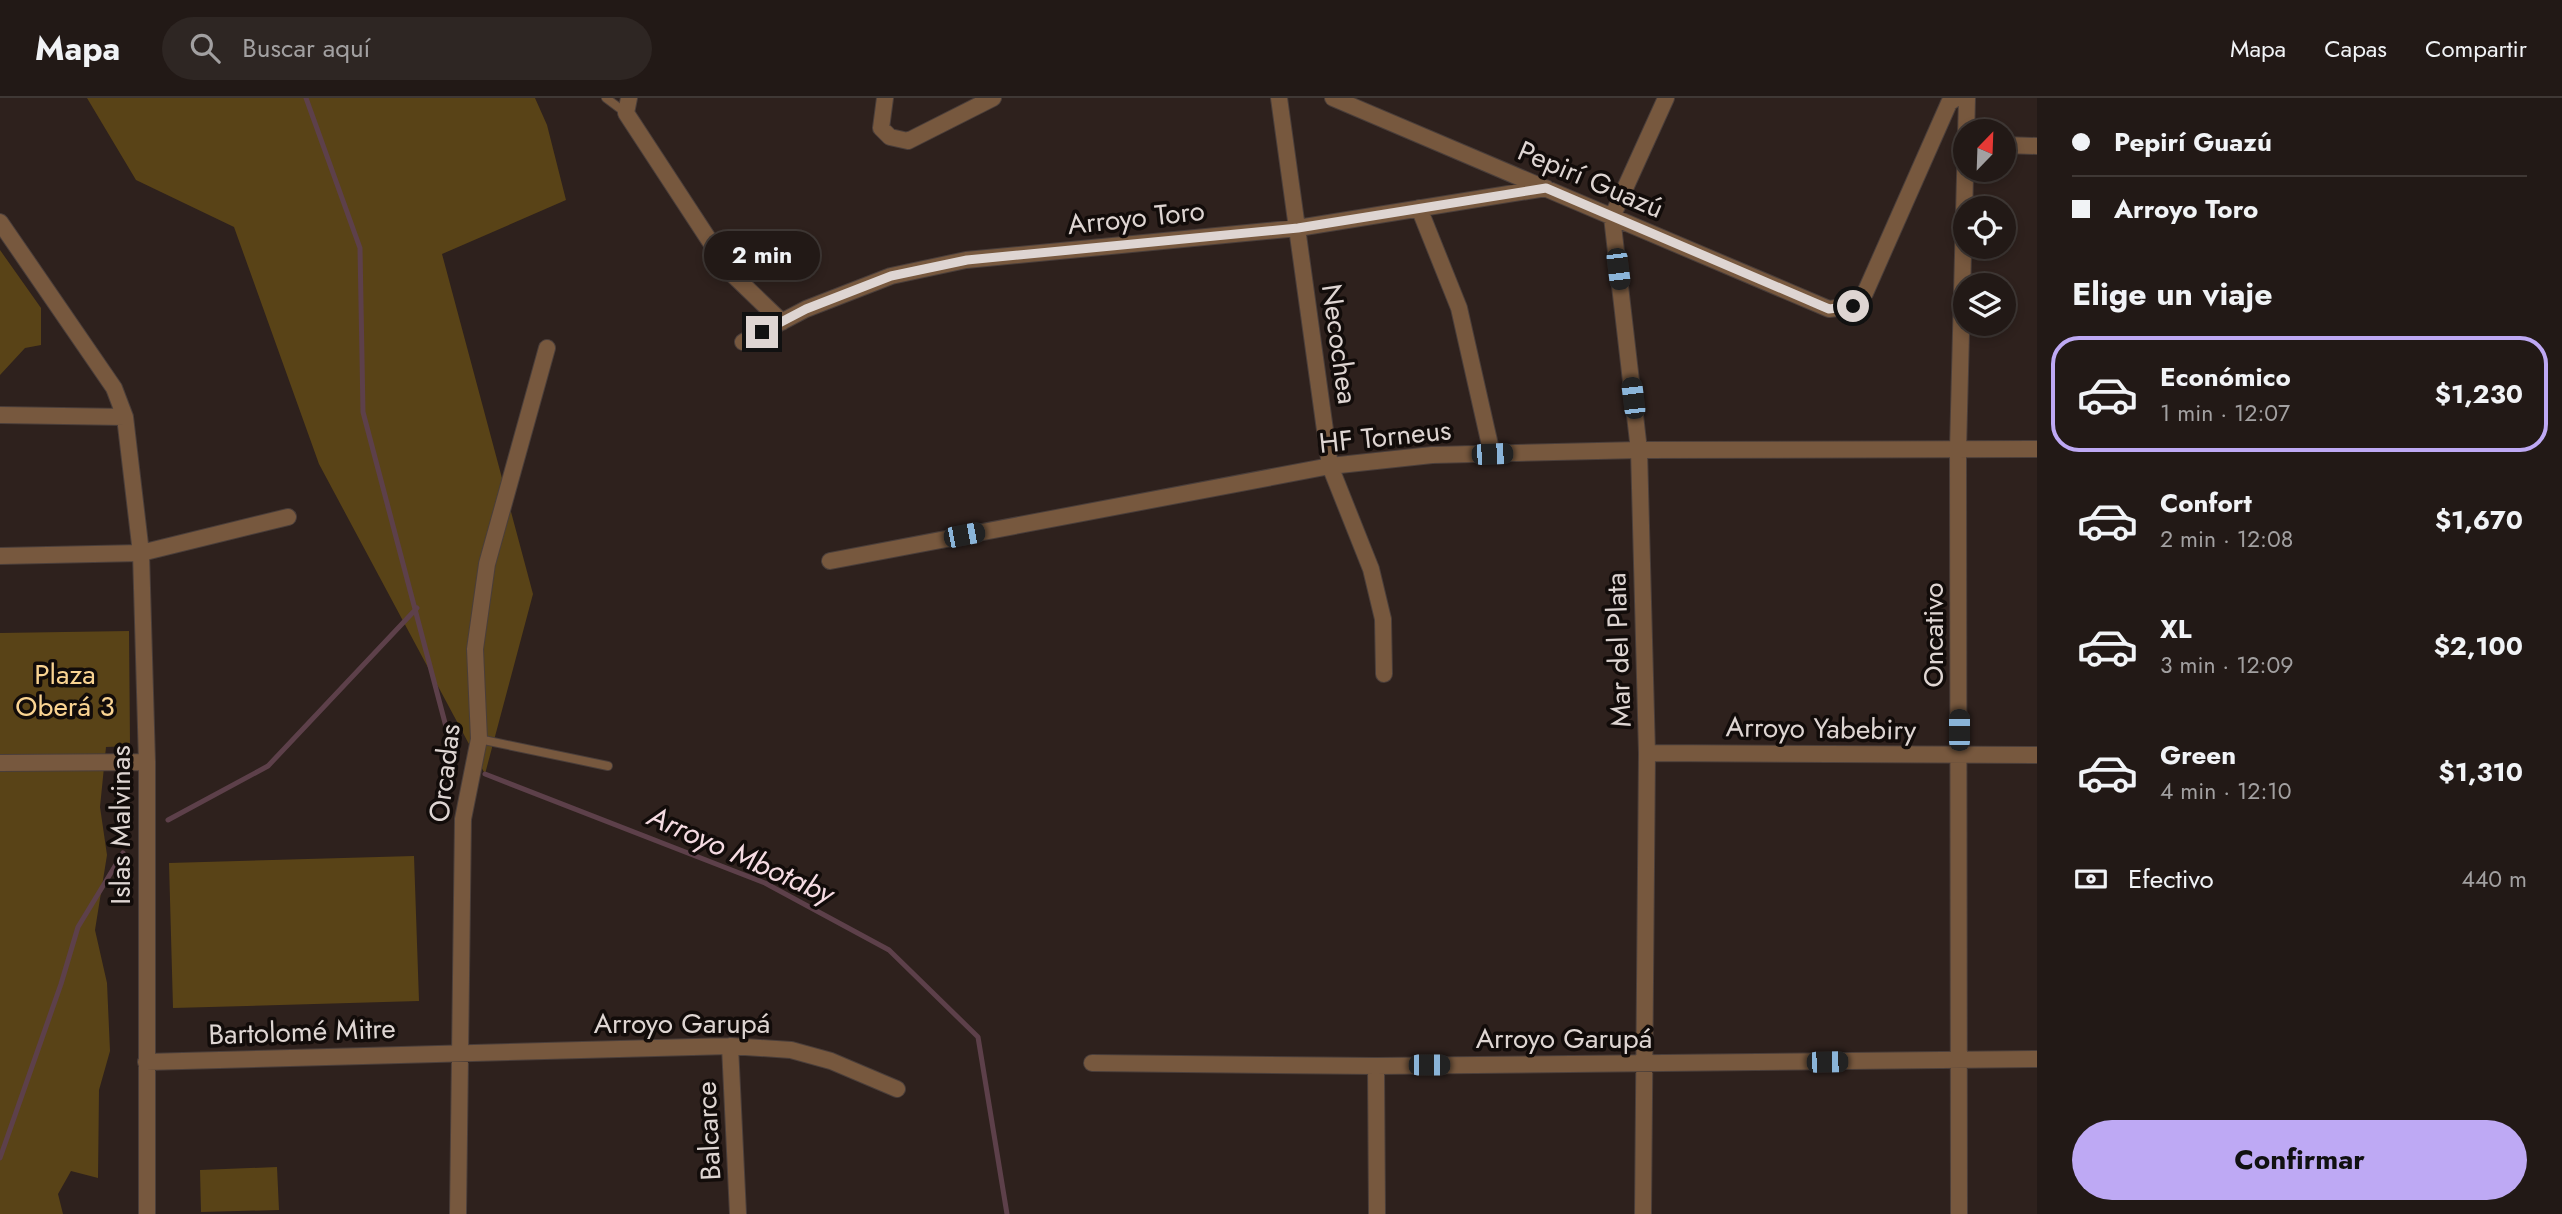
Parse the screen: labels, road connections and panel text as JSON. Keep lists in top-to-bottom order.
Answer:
{
  "streets": {
    "street": [
      "Pepirí Guazú",
      "Arroyo Toro",
      "Necochea",
      "HF Torneus",
      "Oncativo",
      "Mar del Plata",
      "Arroyo Yabebiry",
      "Orcadas",
      "Islas Malvinas",
      "Arroyo Garupá",
      "Bartolomé Mitre",
      "Balcarce"
    ]
  },
  "crossings": [
    ["Pepirí Guazú", "Arroyo Toro"],
    ["Pepirí Guazú", "Mar del Plata"],
    ["Arroyo Toro", "Necochea"],
    ["Necochea", "HF Torneus"],
    ["HF Torneus", "Oncativo"],
    ["HF Torneus", "Mar del Plata"],
    ["Oncativo", "Arroyo Yabebiry"],
    ["Oncativo", "Arroyo Garupá"],
    ["Mar del Plata", "Arroyo Yabebiry"],
    ["Mar del Plata", "Arroyo Garupá"],
    ["Orcadas", "Arroyo Garupá"],
    ["Orcadas", "Bartolomé Mitre"],
    ["Islas Malvinas", "Bartolomé Mitre"],
    ["Arroyo Garupá", "Bartolomé Mitre"],
    ["Arroyo Garupá", "Balcarce"]
  ],
  "water": ["Arroyo Mbotaby"],
  "parks": ["Plaza Oberá 3"],
  "north": "top right",
  "page": {
    "header": "Mapa",
    "search": "Buscar aquí",
    "nav": ["Mapa", "Capas", "Compartir"],
    "banner": ["Pepirí Guazú", "Arroyo Toro"],
    "bubble": "2 min",
    "heading": "Elige un viaje",
    "list": [
      {
        "name": "Económico",
        "note": "1 min · 12:07",
        "value": "$1,230"
      },
      {
        "name": "Confort",
        "note": "2 min · 12:08",
        "value": "$1,670"
      },
      {
        "name": "XL",
        "note": "3 min · 12:09",
        "value": "$2,100"
      },
      {
        "name": "Green",
        "note": "4 min · 12:10",
        "value": "$1,310"
      }
    ],
    "pay": ["Efectivo", "440 m"],
    "buttons": "Confirmar"
  }
}
